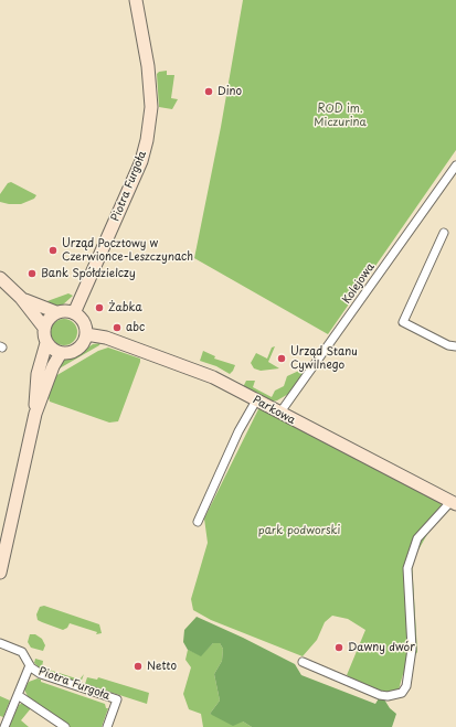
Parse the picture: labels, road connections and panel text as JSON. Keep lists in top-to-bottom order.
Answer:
{
  "streets": {
    "street": ["Piotra Furgoła", "Kolejowa", "Parkowa"]
  },
  "crossings": [
    ["Piotra Furgoła", "Parkowa"],
    ["Kolejowa", "Parkowa"]
  ],
  "parks": ["ROD im. Miczurina", "park podworski"],
  "places": [
    "Dino",
    "Urząd Pocztowy w Czerwionce-Leszczynach",
    "Bank Spółdzielczy",
    "Żabka",
    "abc",
    "Urząd Stanu Cywilnego",
    "Dawny dwór",
    "Netto"
  ]
}
